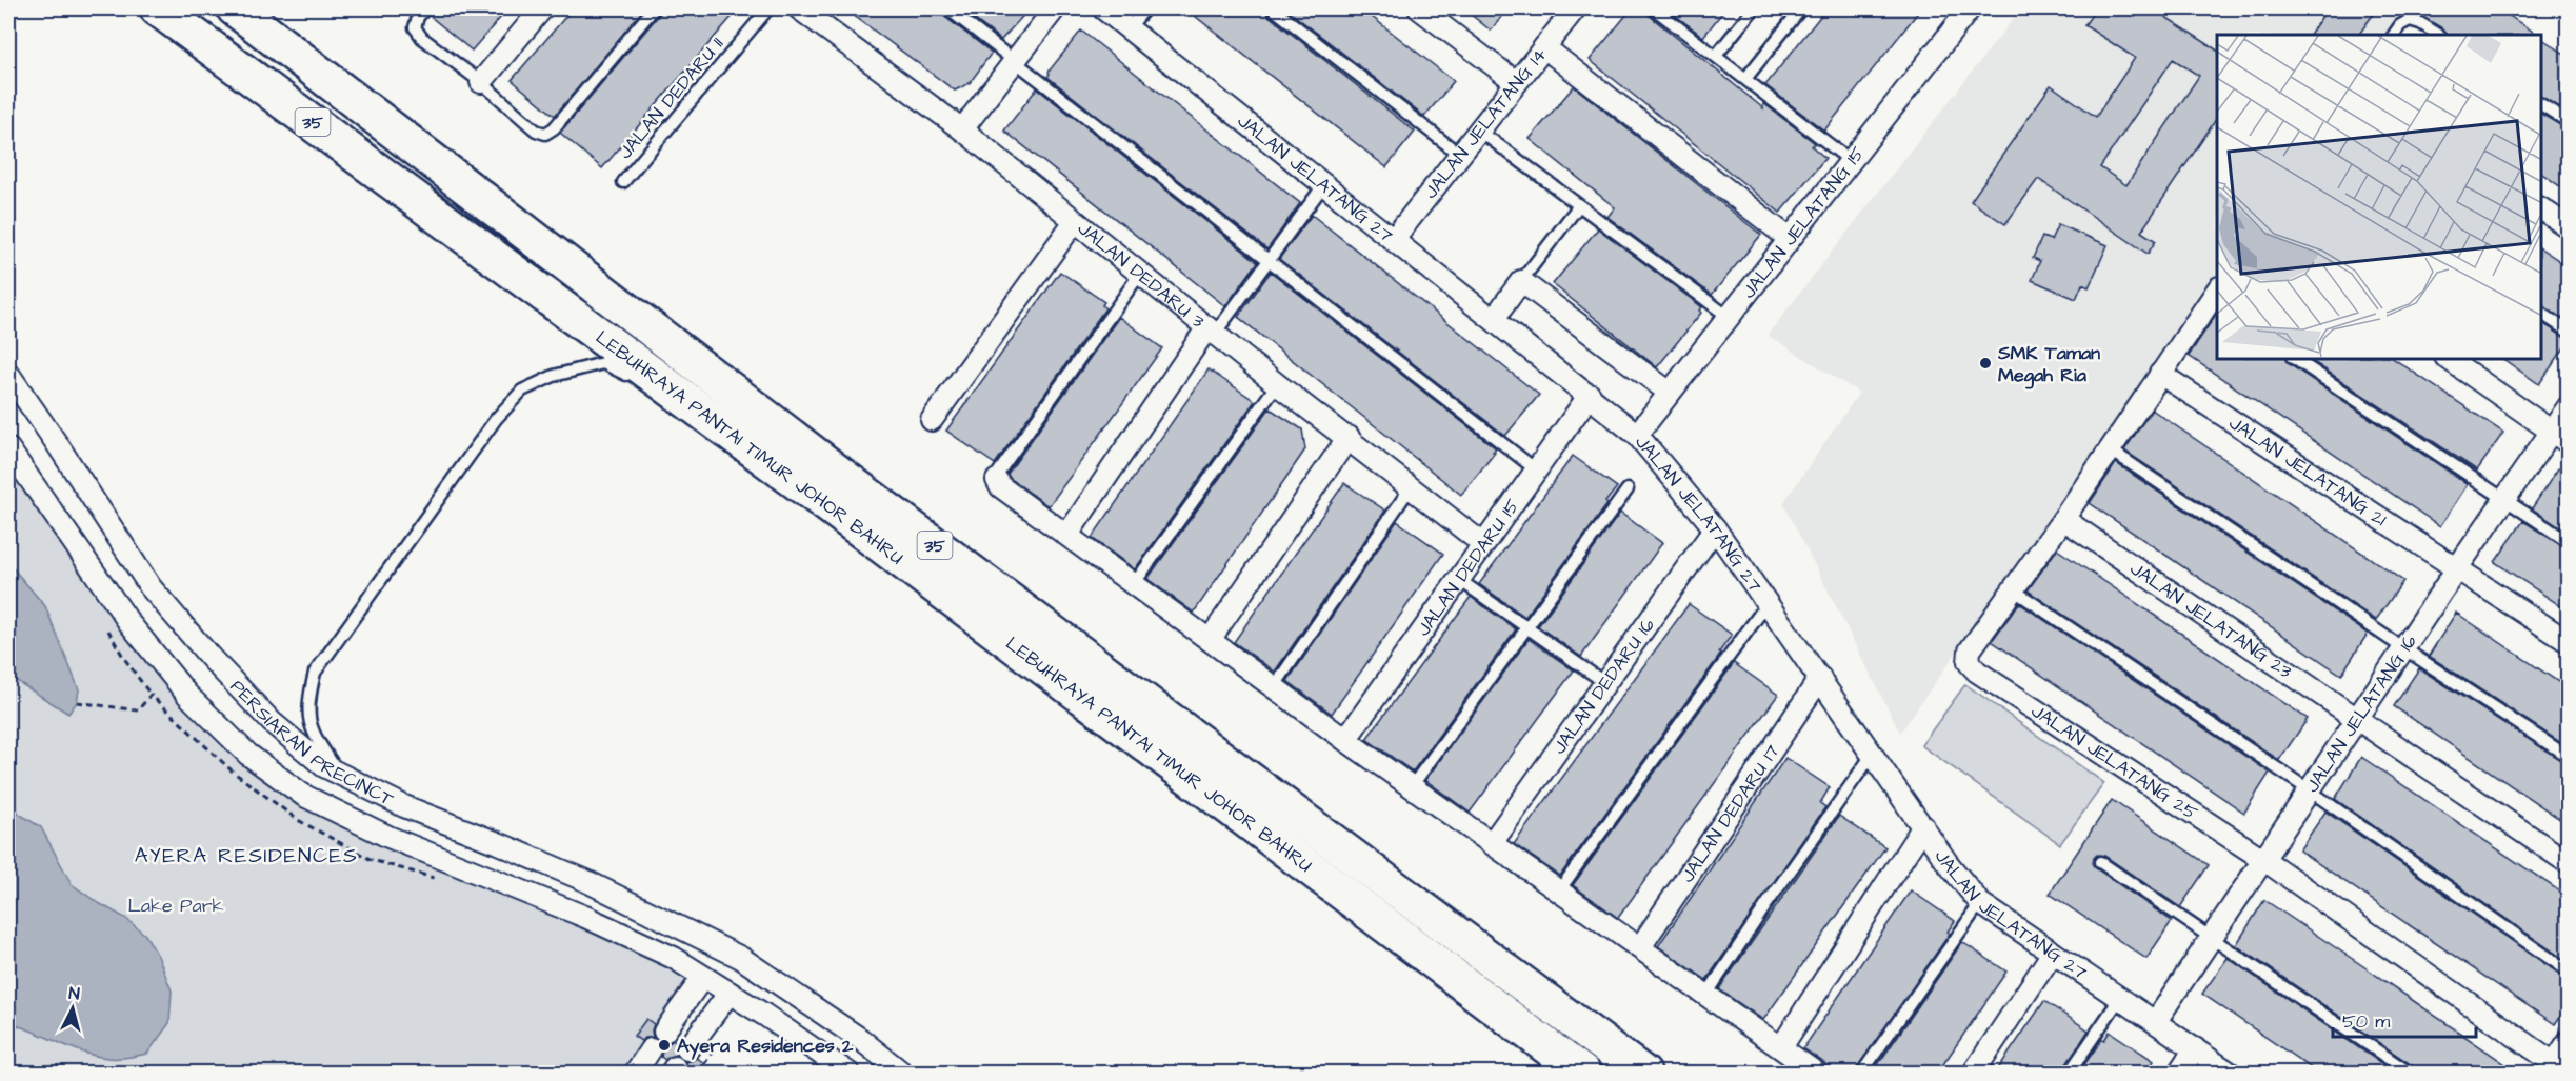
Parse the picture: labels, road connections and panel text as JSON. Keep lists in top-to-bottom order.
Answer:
{
  "streets": {
    "highway": ["35", "LEBUHRAYA PANTAI TIMUR JOHOR BAHRU"],
    "street": [
      "JALAN JELATANG 14",
      "JALAN JELATANG 27",
      "JALAN JELATANG 15",
      "JALAN DEDARU 3",
      "JALAN JELATANG 21",
      "JALAN DEDARU 15",
      "JALAN JELATANG 23",
      "JALAN DEDARU 16",
      "JALAN JELATANG 16",
      "PERSIARAN PRECINCT",
      "JALAN JELATANG 25",
      "JALAN DEDARU 17"
    ],
    "lane": ["JALAN DEDARU 11"]
  },
  "crossings": [
    ["JALAN JELATANG 14", "JALAN JELATANG 27"],
    ["JALAN JELATANG 27", "JALAN JELATANG 15"],
    ["JALAN JELATANG 27", "JALAN DEDARU 15"],
    ["JALAN JELATANG 27", "JALAN DEDARU 16"],
    ["JALAN JELATANG 27", "JALAN JELATANG 16"],
    ["JALAN JELATANG 27", "JALAN DEDARU 17"],
    ["JALAN DEDARU 3", "JALAN DEDARU 15"],
    ["JALAN JELATANG 21", "JALAN JELATANG 16"],
    ["JALAN JELATANG 23", "JALAN JELATANG 16"],
    ["JALAN JELATANG 16", "JALAN JELATANG 25"]
  ],
  "districts": ["AYERA RESIDENCES"],
  "parks": ["Lake Park"],
  "places": ["SMK Taman Megah Ria", "Ayera Residences 2"],
  "scale_bar": "50 m",
  "north": "top"
}
